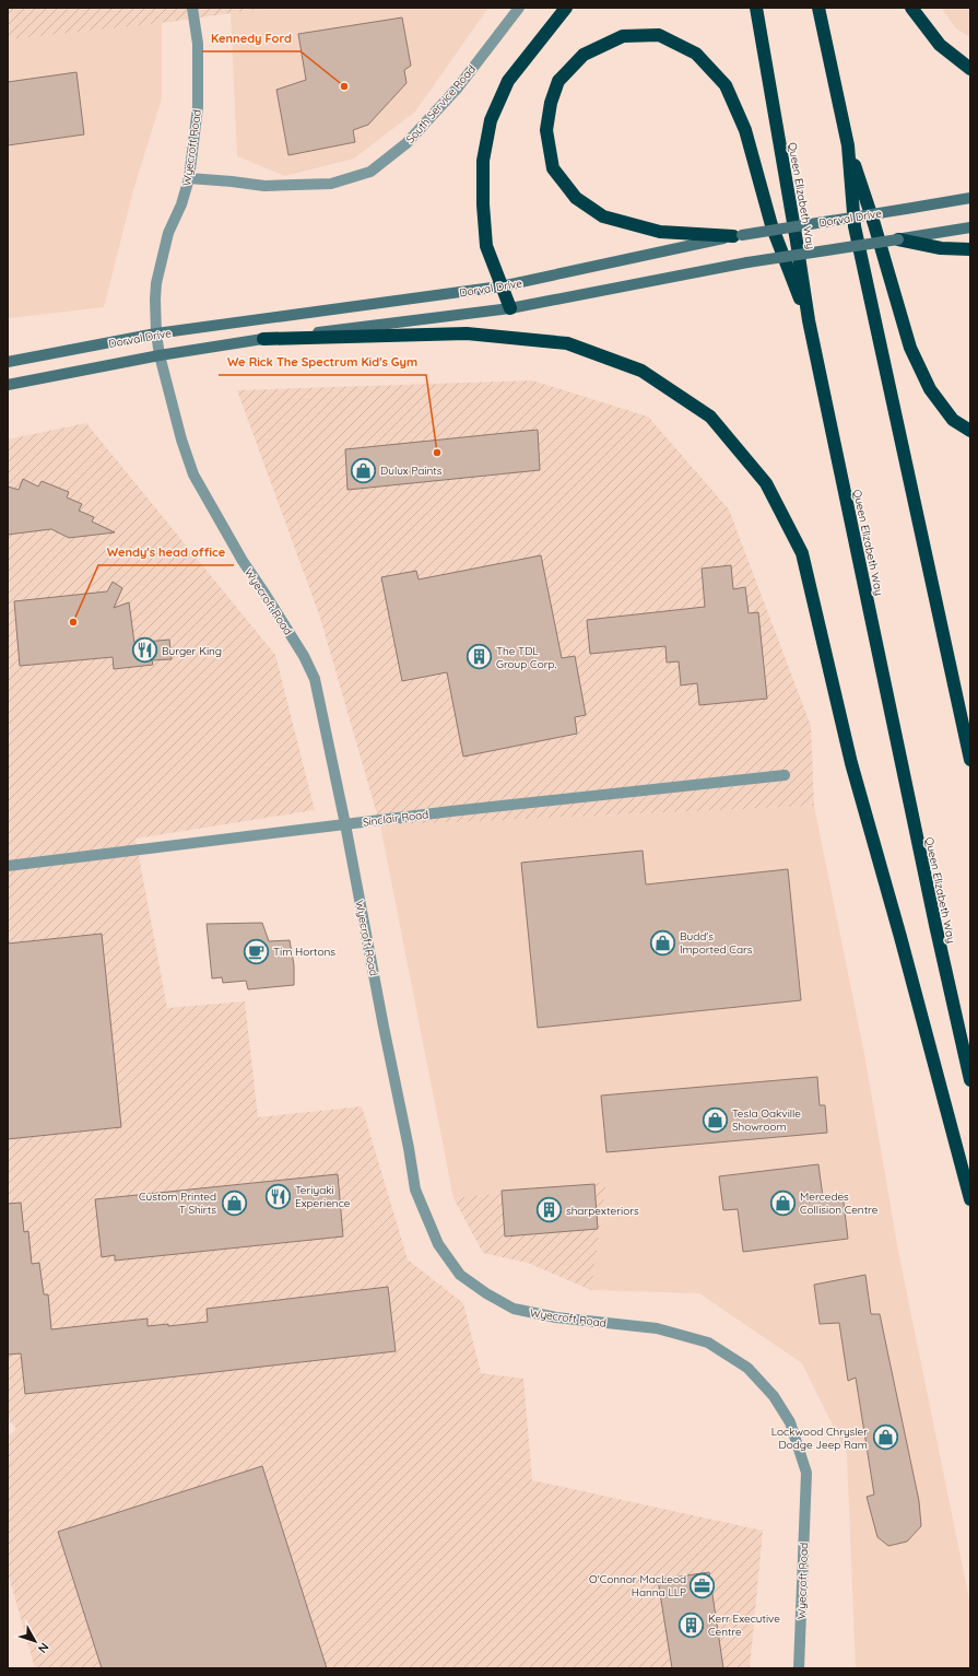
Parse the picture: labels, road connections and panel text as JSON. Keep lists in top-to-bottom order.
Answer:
{
  "streets": {
    "highway": ["Queen Elizabeth Way"],
    "main road": ["Dorval Drive"],
    "street": ["South Service Road", "Wyecroft Road", "Sinclair Road"]
  },
  "crossings": [
    ["South Service Road", "Wyecroft Road"],
    ["Wyecroft Road", "Dorval Drive"],
    ["Wyecroft Road", "Sinclair Road"]
  ],
  "places": {
    "other": ["Kennedy Ford", "We Rick The Spectrum Kid's Gym", "Wendy's head office"],
    "shop": [
      "Dulux Paints",
      "Budd's Imported Cars",
      "Tesla Oakville Showroom",
      "Custom Printed T Shirts",
      "Mercedes Collision Centre",
      "Lockwood Chrysler Dodge Jeep Ram"
    ],
    "restaurant": ["Burger King", "Teriyaki Experience"],
    "building": ["The TDL Group Corp.", "sharpexteriors", "Kerr Executive Centre"],
    "cafe": ["Tim Hortons"],
    "office": ["O'Connor MacLeod Hanna LLP"]
  },
  "north": "bottom right"
}
